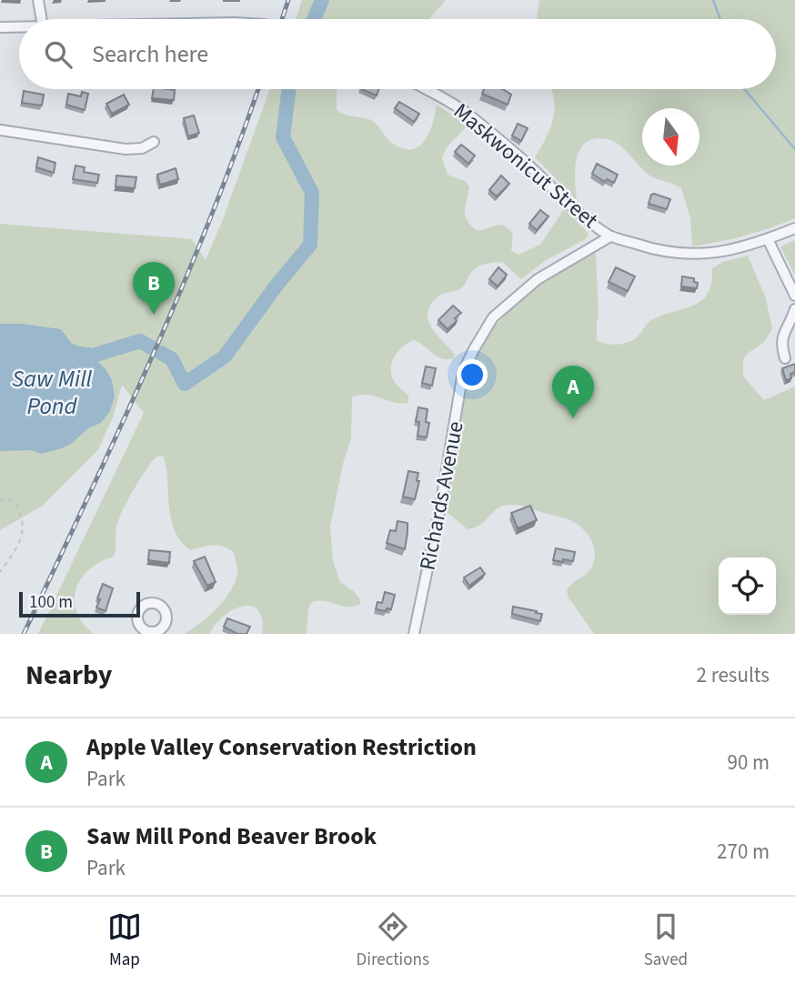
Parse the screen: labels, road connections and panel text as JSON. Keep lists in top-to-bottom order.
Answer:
{
  "streets": {
    "street": ["Maskwonicut Street", "Richards Avenue"]
  },
  "crossings": [
    ["Maskwonicut Street", "Richards Avenue"]
  ],
  "water": ["Saw Mill Pond"],
  "scale_bar": "100 m",
  "north": "bottom",
  "page": {
    "search": "Search here",
    "pins": ["B", "A"],
    "scale": "100 m",
    "heading": ["Nearby", "2 results"],
    "list": [
      {
        "mark": "A",
        "name": "Apple Valley Conservation Restriction",
        "note": "Park",
        "value": "90 m"
      },
      {
        "mark": "B",
        "name": "Saw Mill Pond Beaver Brook",
        "note": "Park",
        "value": "270 m"
      }
    ],
    "nav": ["Map", "Directions", "Saved"]
  }
}
